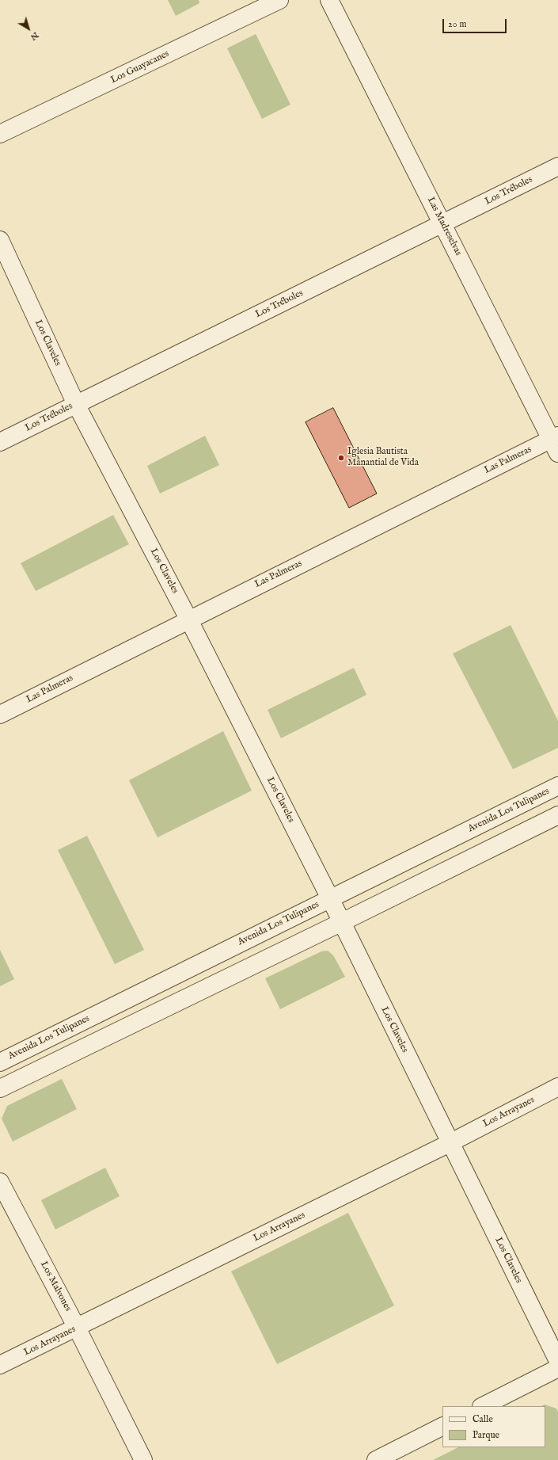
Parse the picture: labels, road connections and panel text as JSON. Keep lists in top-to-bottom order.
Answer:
{
  "streets": {
    "street": [
      "Los Guayacanes",
      "Los Tréboles",
      "Las Madreselvas",
      "Los Claveles",
      "Las Palmeras",
      "Avenida Los Tulipanes",
      "Los Arrayanes",
      "Los Malvones"
    ]
  },
  "crossings": [
    ["Los Tréboles", "Las Madreselvas"],
    ["Los Tréboles", "Los Claveles"],
    ["Las Madreselvas", "Las Palmeras"],
    ["Los Claveles", "Las Palmeras"],
    ["Los Claveles", "Avenida Los Tulipanes"],
    ["Los Claveles", "Los Arrayanes"],
    ["Los Arrayanes", "Los Malvones"]
  ],
  "places": ["Iglesia Bautista Manantial de Vida"],
  "legend": ["Calle", "Parque"],
  "scale_bar": "20 m",
  "north": "bottom right"
}
